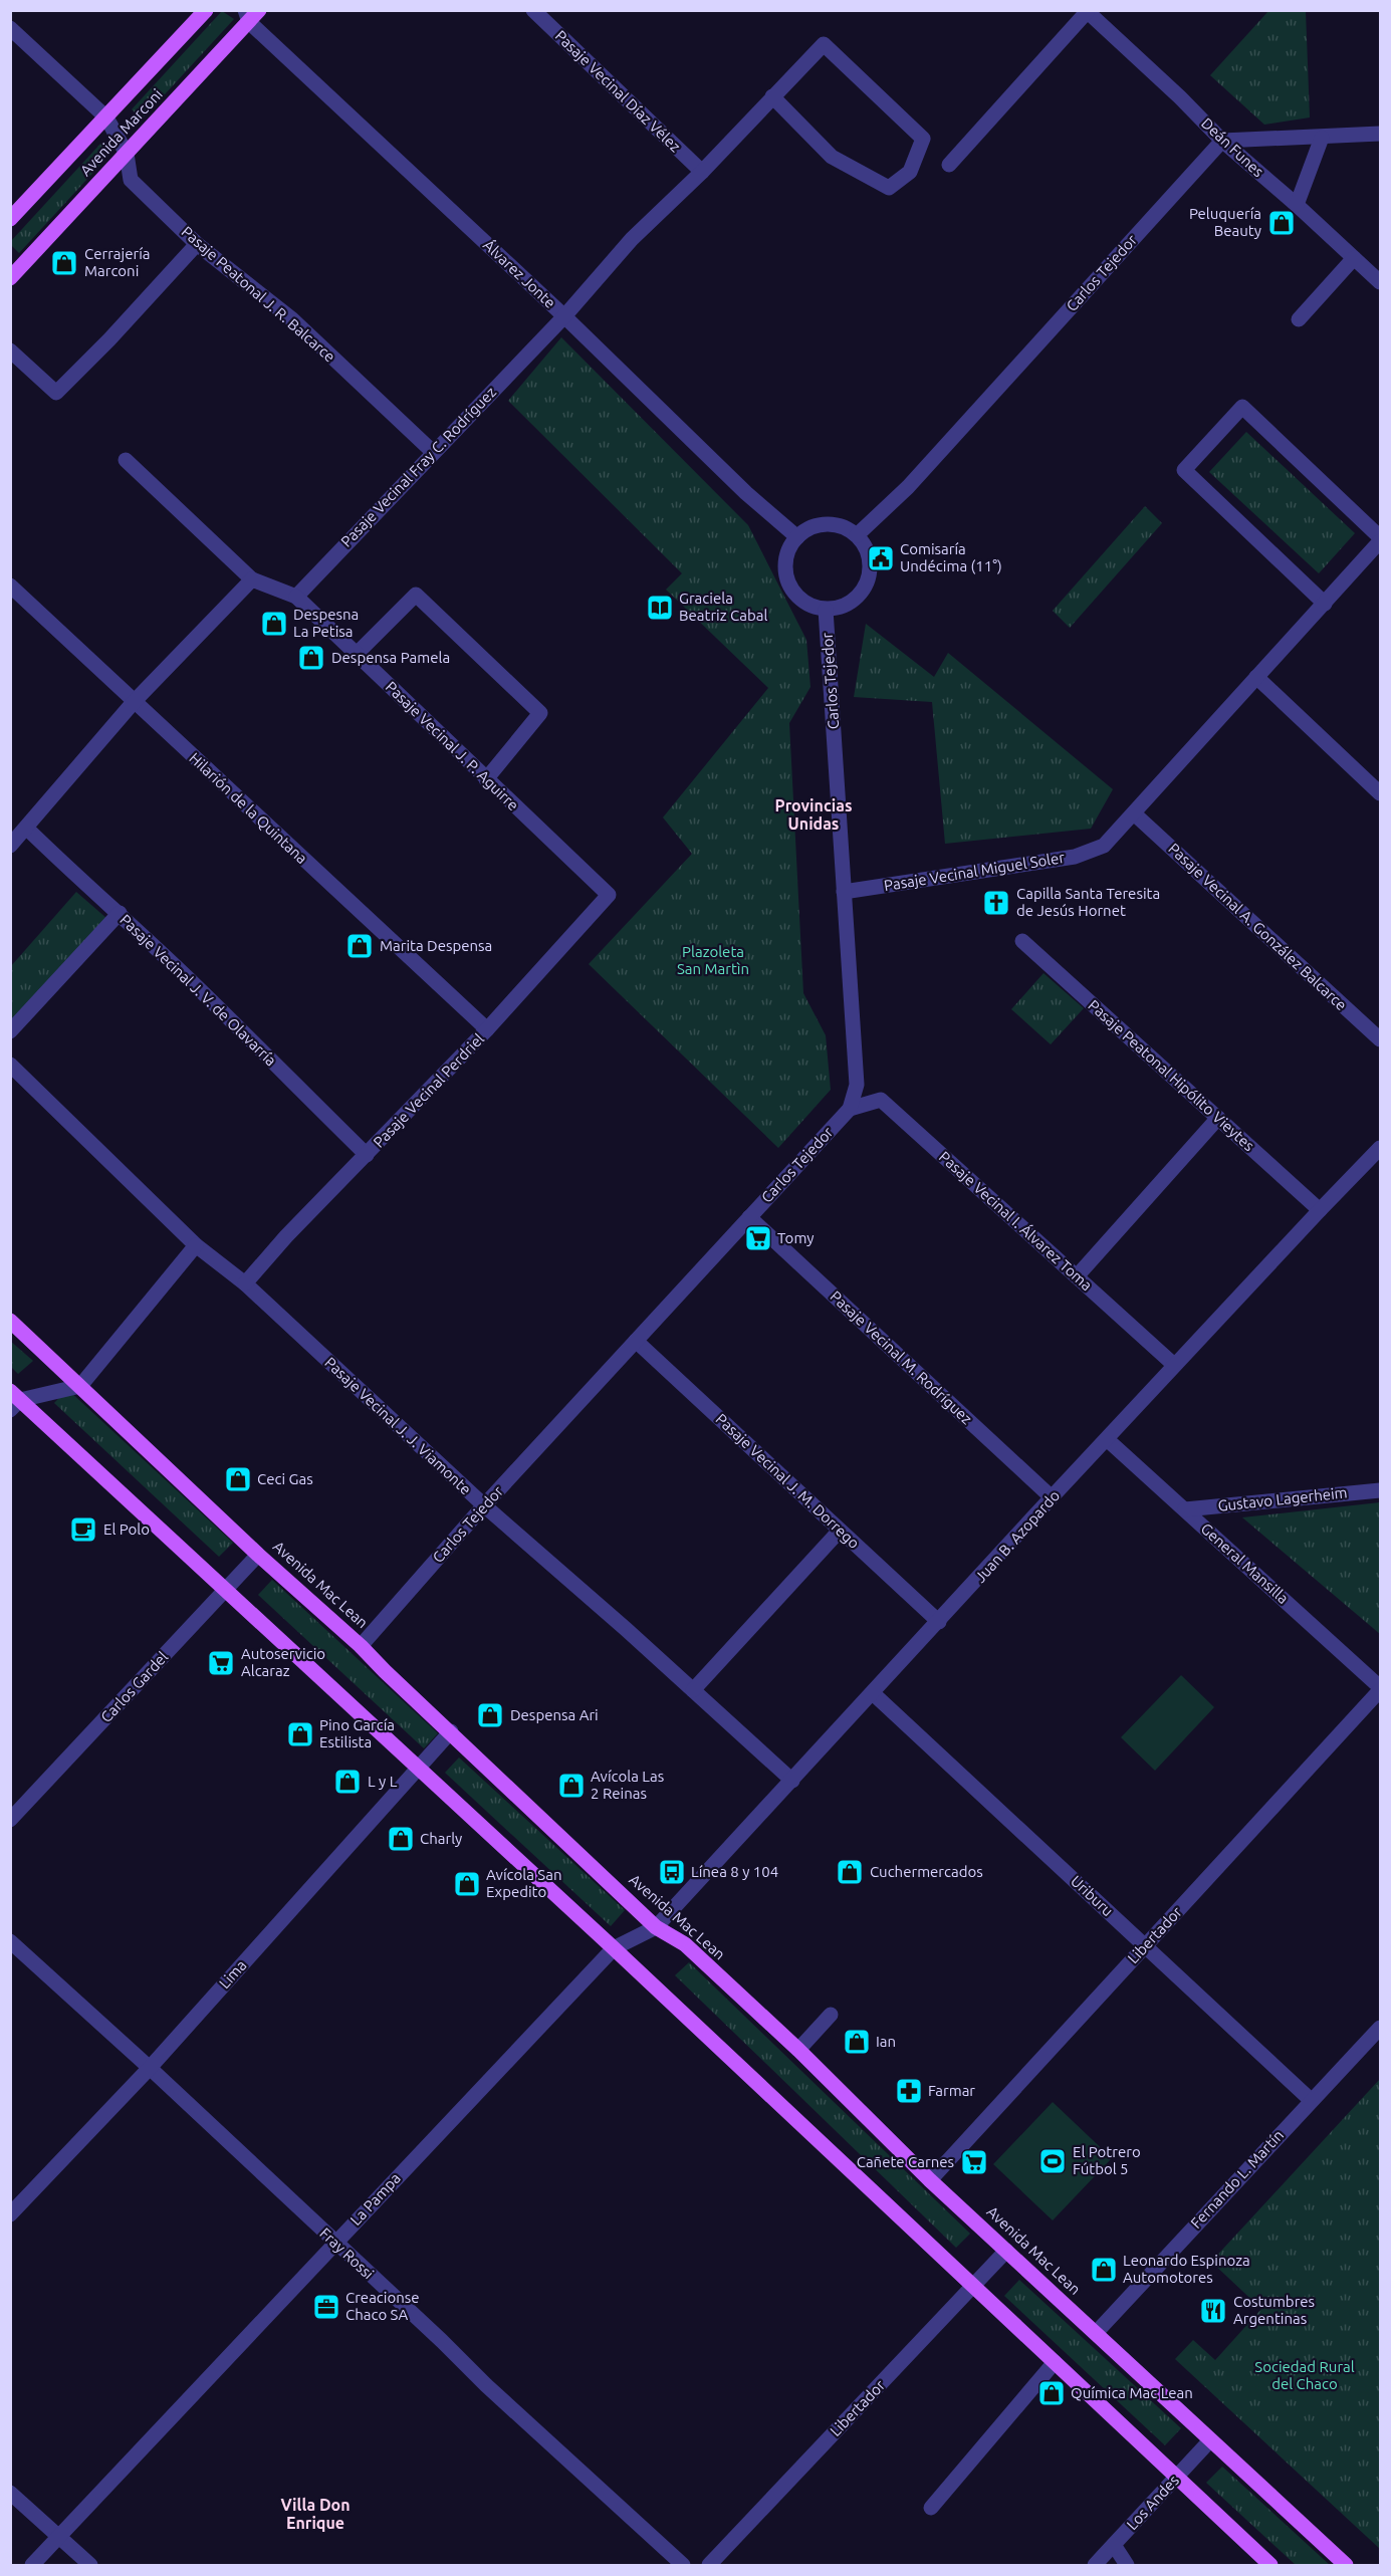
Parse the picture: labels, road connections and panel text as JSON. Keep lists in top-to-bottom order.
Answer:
{
  "streets": {
    "main road": ["Avenida Marconi", "Avenida Mac Lean"],
    "street": [
      "Pasaje Vecinal Díaz Vélez",
      "Deán Funes",
      "Carlos Tejedor",
      "Álvarez Jonte",
      "Pasaje Peatonal J. R. Balcarce",
      "Pasaje Vecinal Fray C. Rodríguez",
      "Pasaje Vecinal J. P. Aguirre",
      "Hilarión de la Quintana",
      "Pasaje Vecinal Miguel Soler",
      "Pasaje Vecinal A. González Balcarce",
      "Pasaje Vecinal J. V. de Olavarría",
      "Pasaje Peatonal Hipólito Vieytes",
      "Pasaje Vecinal Perdriel",
      "Pasaje Vecinal I. Álvarez Toma",
      "Pasaje Vecinal M. Rodríguez",
      "Pasaje Vecinal J. J. Viamonte",
      "Pasaje Vecinal J. M. Dorrego",
      "Gustavo Lagerheim",
      "Juan B. Azopardo",
      "General Mansilla",
      "Carlos Gardel",
      "Uriburu",
      "Libertador",
      "Lima",
      "Fernando L. Martín",
      "La Pampa",
      "Fray Rossi",
      "Los Andes"
    ]
  },
  "crossings": [
    ["Pasaje Vecinal Díaz Vélez", "Pasaje Vecinal Fray C. Rodríguez"],
    ["Avenida Marconi", "Álvarez Jonte"],
    ["Avenida Marconi", "Pasaje Peatonal J. R. Balcarce"],
    ["Deán Funes", "Carlos Tejedor"],
    ["Carlos Tejedor", "Álvarez Jonte"],
    ["Carlos Tejedor", "Pasaje Vecinal Miguel Soler"],
    ["Carlos Tejedor", "Pasaje Vecinal I. Álvarez Toma"],
    ["Carlos Tejedor", "Pasaje Vecinal M. Rodríguez"],
    ["Carlos Tejedor", "Pasaje Vecinal J. J. Viamonte"],
    ["Carlos Tejedor", "Pasaje Vecinal J. M. Dorrego"],
    ["Carlos Tejedor", "Avenida Mac Lean"],
    ["Álvarez Jonte", "Pasaje Vecinal Fray C. Rodríguez"],
    ["Pasaje Peatonal J. R. Balcarce", "Pasaje Vecinal Fray C. Rodríguez"],
    ["Pasaje Vecinal Fray C. Rodríguez", "Pasaje Vecinal J. P. Aguirre"],
    ["Pasaje Vecinal J. P. Aguirre", "Pasaje Vecinal Perdriel"],
    ["Hilarión de la Quintana", "Pasaje Vecinal Perdriel"],
    ["Pasaje Vecinal Miguel Soler", "Pasaje Vecinal A. González Balcarce"],
    ["Pasaje Vecinal J. V. de Olavarría", "Pasaje Vecinal Perdriel"],
    ["Pasaje Peatonal Hipólito Vieytes", "Juan B. Azopardo"],
    ["Pasaje Vecinal Perdriel", "Pasaje Vecinal J. J. Viamonte"],
    ["Pasaje Vecinal I. Álvarez Toma", "Juan B. Azopardo"],
    ["Pasaje Vecinal M. Rodríguez", "Juan B. Azopardo"],
    ["Pasaje Vecinal J. J. Viamonte", "Juan B. Azopardo"],
    ["Pasaje Vecinal J. M. Dorrego", "Juan B. Azopardo"],
    ["Gustavo Lagerheim", "General Mansilla"],
    ["Juan B. Azopardo", "General Mansilla"],
    ["Juan B. Azopardo", "Avenida Mac Lean"],
    ["Juan B. Azopardo", "Uriburu"],
    ["Juan B. Azopardo", "La Pampa"],
    ["General Mansilla", "Libertador"],
    ["Avenida Mac Lean", "Carlos Gardel"],
    ["Avenida Mac Lean", "Libertador"],
    ["Avenida Mac Lean", "Lima"],
    ["Avenida Mac Lean", "Fernando L. Martín"],
    ["Avenida Mac Lean", "La Pampa"],
    ["Avenida Mac Lean", "Los Andes"],
    ["Uriburu", "Libertador"],
    ["Uriburu", "Fernando L. Martín"],
    ["Lima", "Fray Rossi"],
    ["La Pampa", "Fray Rossi"]
  ],
  "districts": ["Provincias Unidas", "Villa Don Enrique"],
  "parks": ["Plazoleta San Martìn", "Sociedad Rural del Chaco"],
  "places": {
    "shop": [
      "Peluquería Beauty",
      "Cerrajería Marconi",
      "Despesna La Petisa",
      "Despensa Pamela",
      "Marita Despensa",
      "Ceci Gas",
      "Despensa Ari",
      "Pino García Estilista",
      "L y L",
      "Avícola Las 2 Reinas",
      "Charly",
      "Cuchermercados",
      "Avícola San Expedito",
      "Ian",
      "Leonardo Espinoza Automotores",
      "Química Mac Lean"
    ],
    "public building": ["Comisaría Undécima (11°)"],
    "library": ["Graciela Beatriz Cabal"],
    "church": ["Capilla Santa Teresita de Jesús Hornet"],
    "supermarket": ["Tomy", "Autoservicio Alcaraz", "Cañete Carnes"],
    "cafe": ["El Polo"],
    "bus stop": ["Línea 8 y 104"],
    "pharmacy": ["Farmar"],
    "sports": ["El Potrero Fútbol 5"],
    "office": ["Creacionse Chaco SA"],
    "restaurant": ["Costumbres Argentinas"]
  }
}
